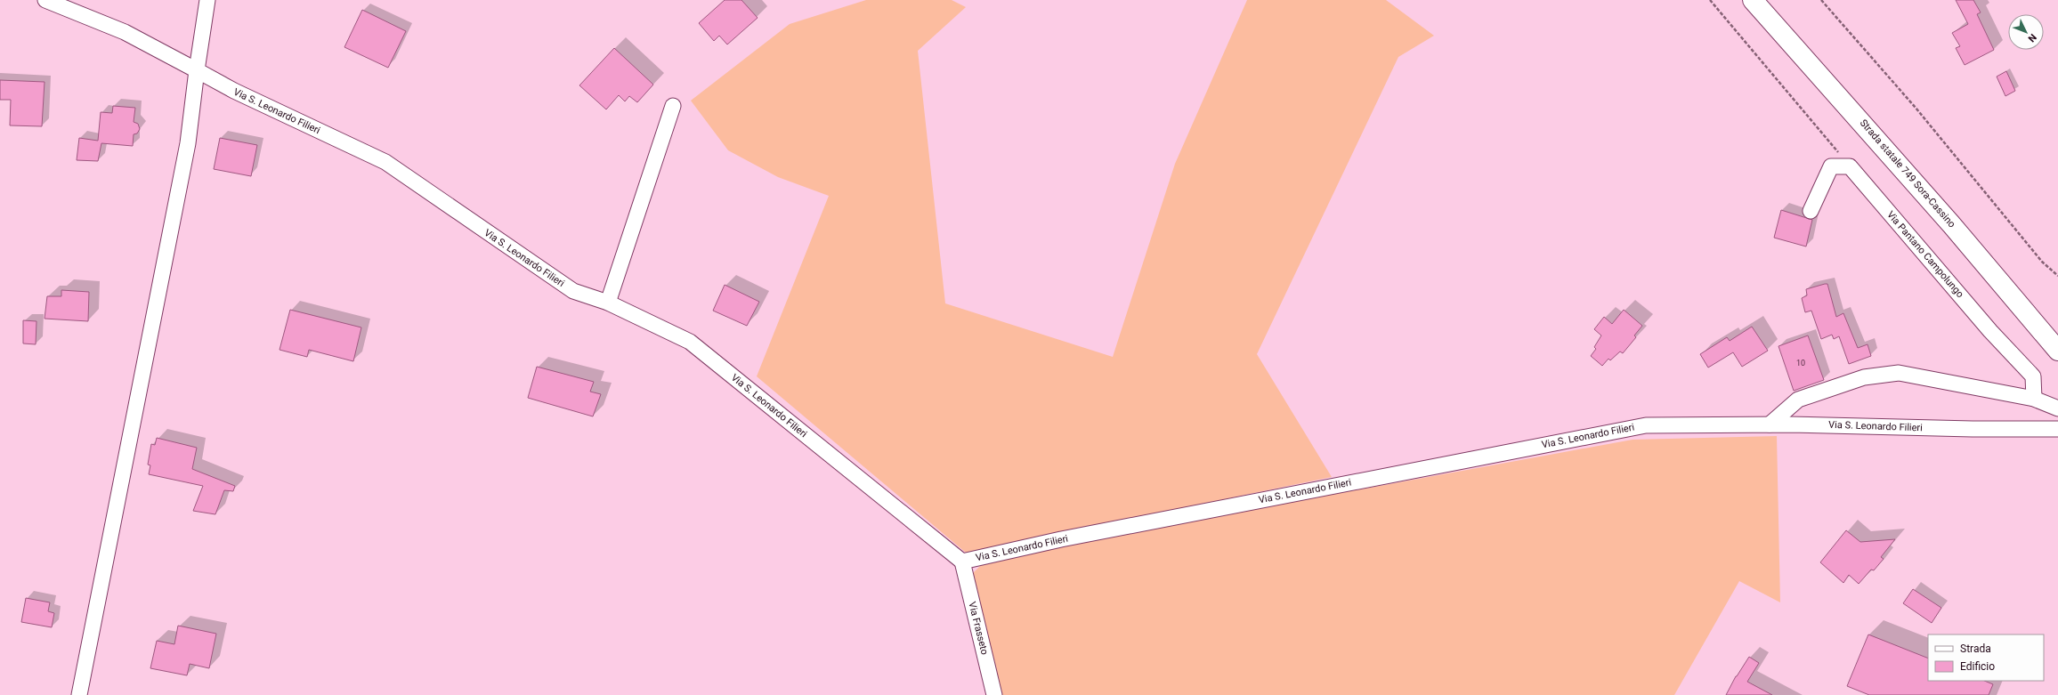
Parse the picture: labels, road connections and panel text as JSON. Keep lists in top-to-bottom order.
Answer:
{
  "streets": {
    "highway": ["Strada statale 749 Sora-Cassino"],
    "street": ["Via S. Leonardo Filieri", "Via Pantano Campolungo", "Via Frasseto"]
  },
  "crossings": [
    ["Via S. Leonardo Filieri", "Via Frasseto"]
  ],
  "house_numbers": ["10"],
  "legend": ["Strada", "Edificio"],
  "north": "bottom right"
}
